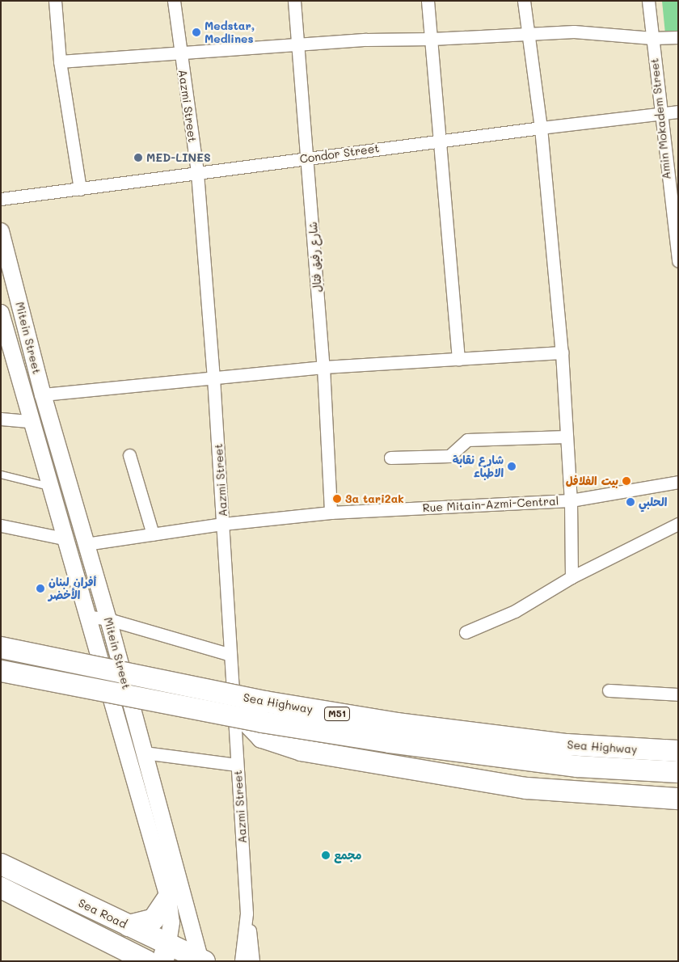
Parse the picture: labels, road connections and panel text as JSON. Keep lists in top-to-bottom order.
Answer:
{
  "streets": {
    "highway": ["Sea Highway", "M51", "Sea Road"],
    "street": [
      "Aazmi Street",
      "Amin Mokadem Street",
      "Condor Street",
      "شارع رفيق فتال",
      "Mitein Street",
      "Rue Mitain-Azmi-Central"
    ]
  },
  "crossings": [
    ["Aazmi Street", "Condor Street"],
    ["Aazmi Street", "Rue Mitain-Azmi-Central"],
    ["Amin Mokadem Street", "Condor Street"],
    ["Condor Street", "شارع رفيق فتال"],
    ["شارع رفيق فتال", "Rue Mitain-Azmi-Central"],
    ["Mitein Street", "Rue Mitain-Azmi-Central"],
    ["Mitein Street", "Sea Road"]
  ],
  "places": [
    "Medstar, Medlines",
    "MED-LINES",
    "شارع نقابة الاطباء",
    "بيت الفلافل",
    "3a tari2ak",
    "الحلبي",
    "أفران لبنان الأخضر",
    "مجمع"
  ]
}
